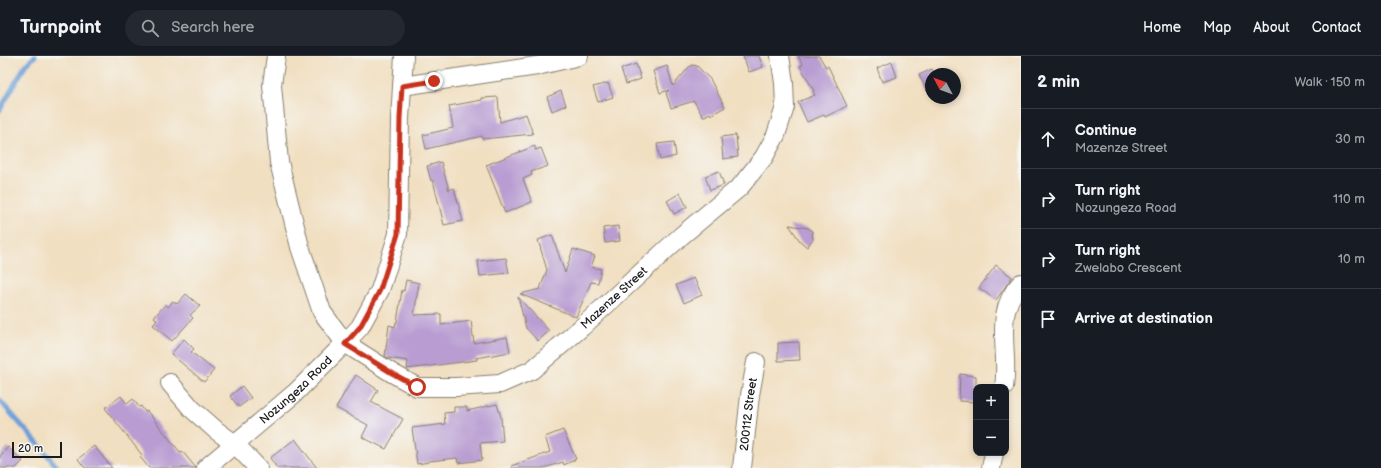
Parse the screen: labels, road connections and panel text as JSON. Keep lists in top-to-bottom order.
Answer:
{
  "streets": {
    "street": ["Mazenze Street", "Nozungeza Road", "200112 Street"]
  },
  "crossings": [
    ["Mazenze Street", "Nozungeza Road"]
  ],
  "scale_bar": "20 m",
  "north": "top left",
  "page": {
    "header": "Turnpoint",
    "search": "Search here",
    "nav": [
      "Home",
      "Map",
      "About",
      "Contact"
    ],
    "heading": ["2 min", "Walk · 150 m"],
    "list": [
      ["Continue", "Mazenze Street", "30 m"],
      ["Turn right", "Nozungeza Road", "110 m"],
      ["Turn right", "Zwelabo Crescent", "10 m"],
      "Arrive at destination"
    ],
    "map_buttons": ["+", "−"],
    "scale": "20 m"
  }
}
